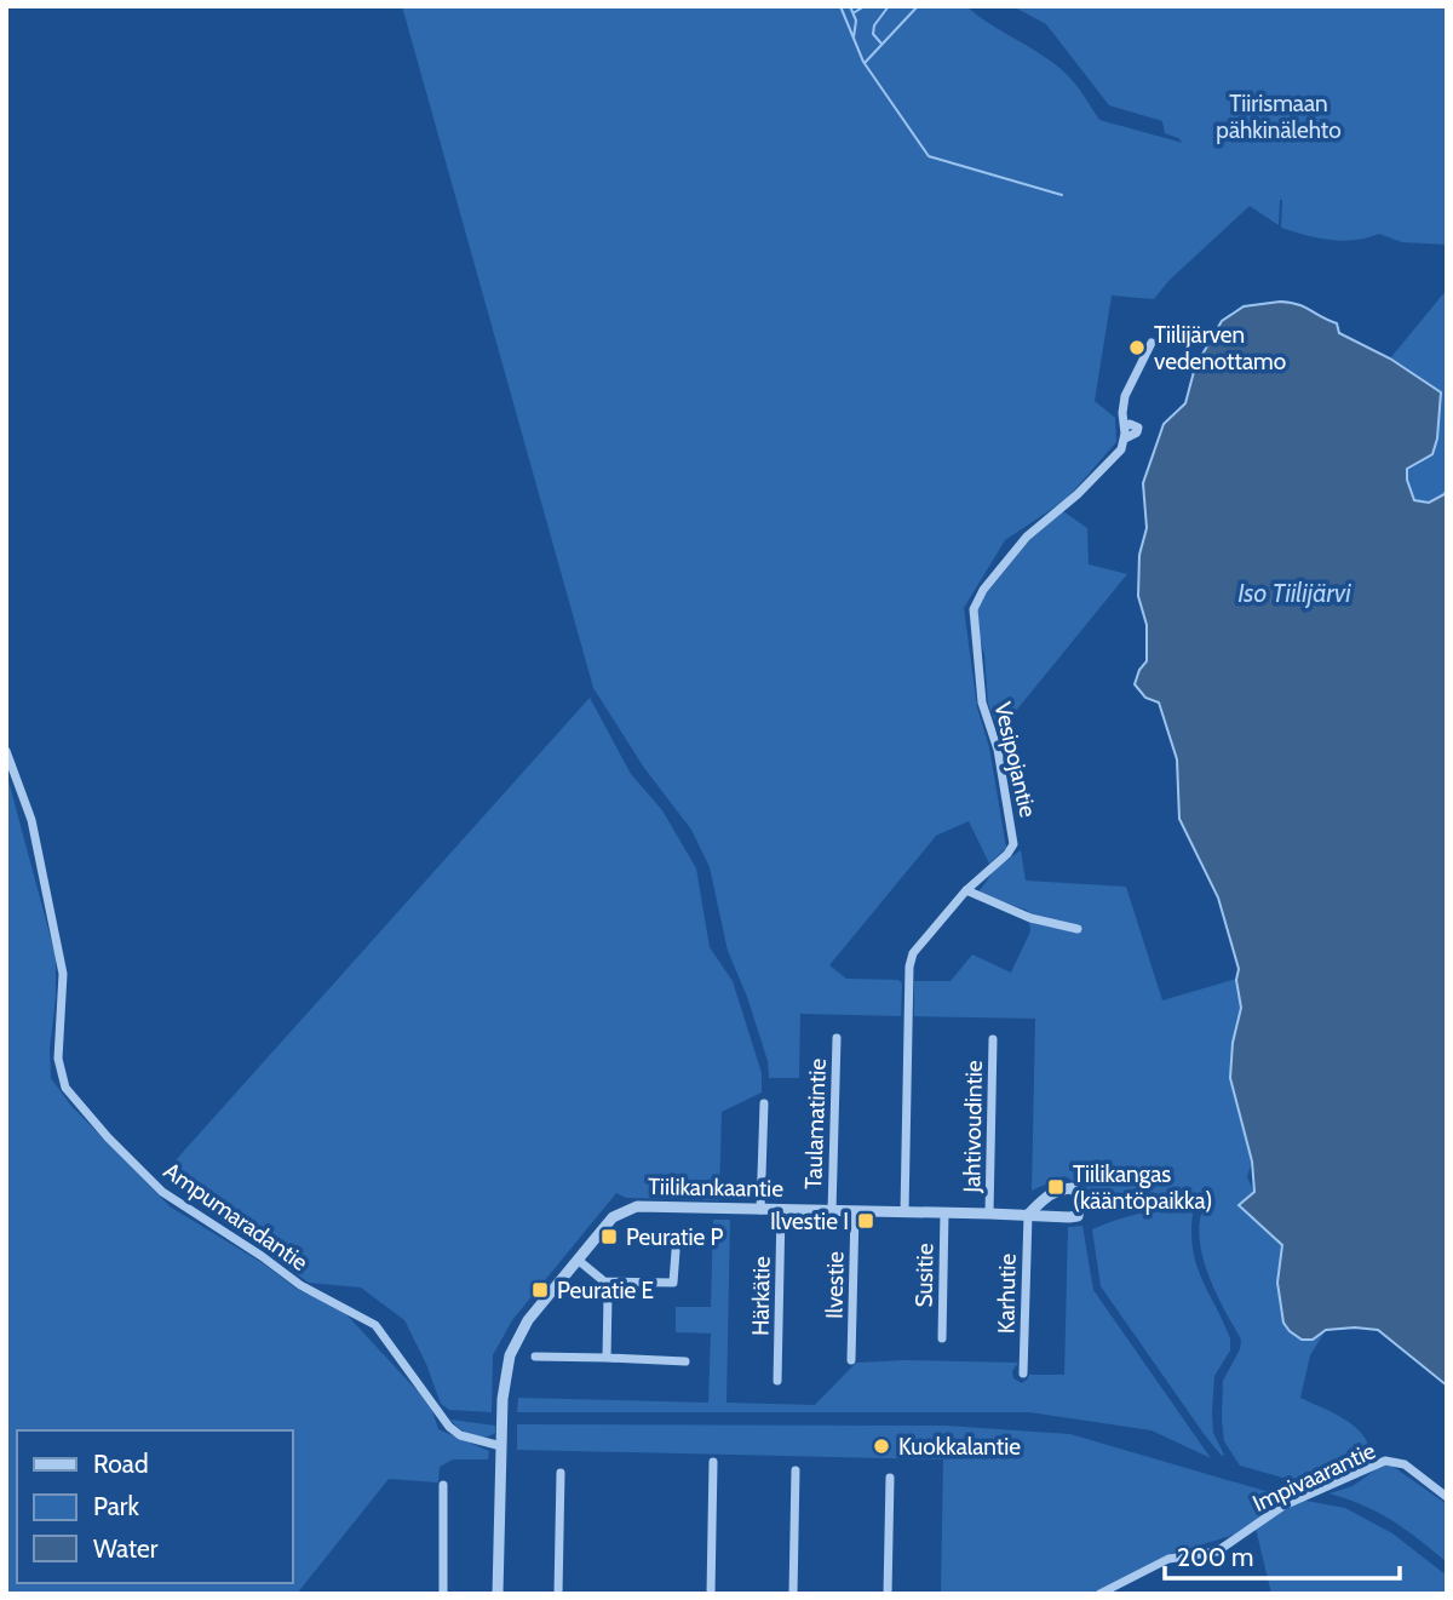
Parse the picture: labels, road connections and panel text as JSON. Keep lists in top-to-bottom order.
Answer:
{
  "streets": {
    "street": [
      "Vesipojantie",
      "Taulamatintie",
      "Jahtivoudintie",
      "Tiilikankaantie",
      "Ampumaradantie",
      "Susitie",
      "Ilvestie",
      "Karhutie",
      "Härkätie",
      "Impivaarantie"
    ]
  },
  "crossings": [
    ["Vesipojantie", "Tiilikankaantie"],
    ["Taulamatintie", "Tiilikankaantie"],
    ["Jahtivoudintie", "Tiilikankaantie"],
    ["Tiilikankaantie", "Ampumaradantie"],
    ["Tiilikankaantie", "Susitie"],
    ["Tiilikankaantie", "Ilvestie"],
    ["Tiilikankaantie", "Karhutie"],
    ["Tiilikankaantie", "Härkätie"]
  ],
  "water": ["Iso Tiilijärvi"],
  "parks": ["Tiirismaan pähkinälehto"],
  "places": {
    "other": ["Tiilijärven vedenottamo", "Kuokkalantie"],
    "transit": [
      "Tiilikangas (kääntöpaikka)",
      "Ilvestie I",
      "Peuratie P",
      "Peuratie E"
    ]
  },
  "legend": ["Road", "Park", "Water"],
  "scale_bar": "200 m"
}
